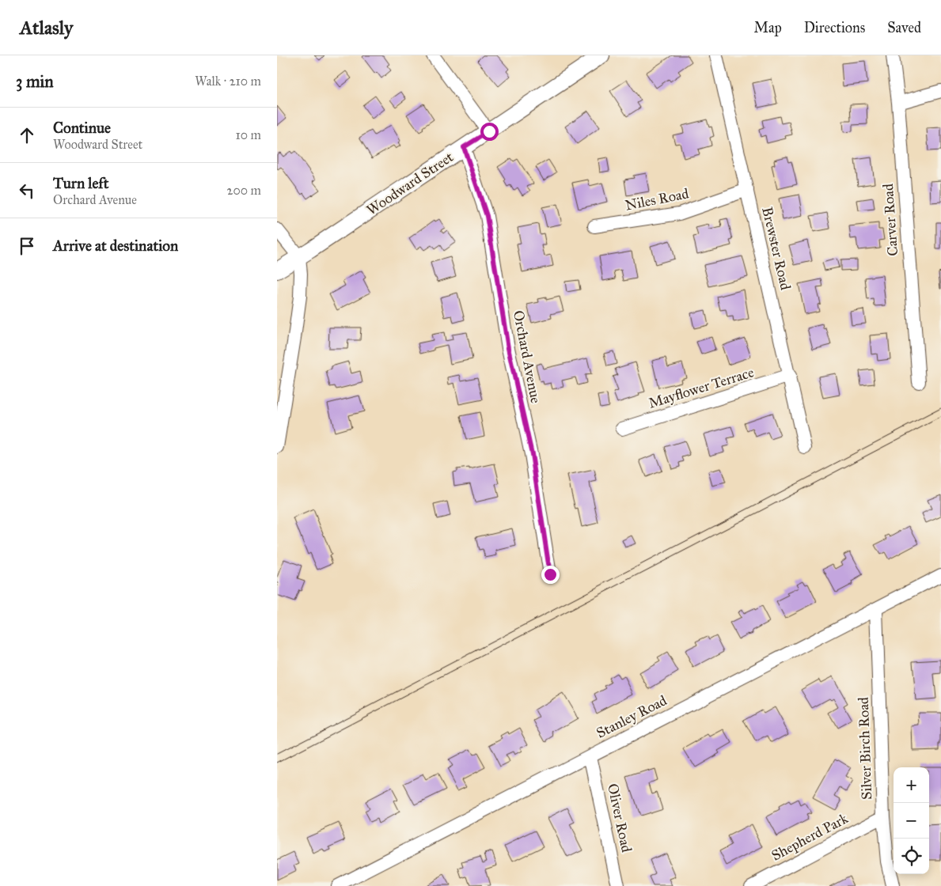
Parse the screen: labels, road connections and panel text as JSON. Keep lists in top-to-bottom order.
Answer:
{
  "streets": {
    "street": [
      "Woodward Street",
      "Niles Road",
      "Carver Road",
      "Brewster Road",
      "Orchard Avenue",
      "Mayflower Terrace",
      "Stanley Road",
      "Silver Birch Road",
      "Oliver Road",
      "Shepherd Park"
    ]
  },
  "crossings": [
    ["Woodward Street", "Orchard Avenue"],
    ["Niles Road", "Brewster Road"],
    ["Brewster Road", "Mayflower Terrace"],
    ["Stanley Road", "Silver Birch Road"],
    ["Stanley Road", "Oliver Road"],
    ["Silver Birch Road", "Shepherd Park"]
  ],
  "page": {
    "header": "Atlasly",
    "nav": ["Map", "Directions", "Saved"],
    "heading": ["3 min", "Walk · 210 m"],
    "list": [
      ["Continue", "Woodward Street", "10 m"],
      ["Turn left", "Orchard Avenue", "200 m"],
      "Arrive at destination"
    ],
    "map_buttons": ["+", "−"]
  }
}
